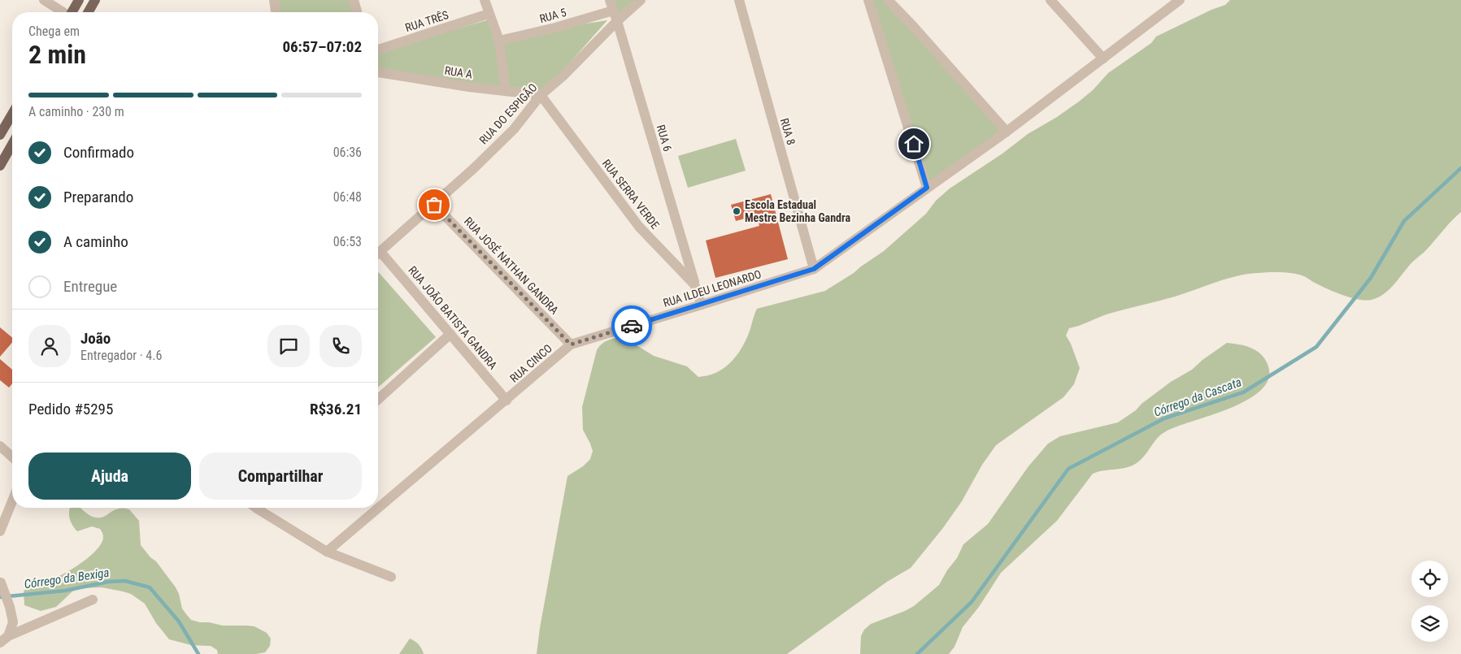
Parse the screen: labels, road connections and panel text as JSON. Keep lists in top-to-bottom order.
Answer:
{
  "streets": {
    "street": [
      "RUA 5",
      "RUA TRÊS",
      "RUA A",
      "RUA DO ESPIGÃO",
      "RUA 8",
      "RUA 6",
      "RUA SERRA VERDE",
      "RUA JOSÉ NATHAN GANDRA",
      "RUA ILDEU LEONARDO",
      "RUA JOÃO BATISTA GANDRA",
      "RUA CINCO"
    ]
  },
  "crossings": [
    ["RUA 5", "RUA 6"],
    ["RUA A", "RUA DO ESPIGÃO"],
    ["RUA A", "RUA SERRA VERDE"],
    ["RUA DO ESPIGÃO", "RUA 6"],
    ["RUA DO ESPIGÃO", "RUA SERRA VERDE"],
    ["RUA DO ESPIGÃO", "RUA JOSÉ NATHAN GANDRA"],
    ["RUA 8", "RUA ILDEU LEONARDO"],
    ["RUA 6", "RUA SERRA VERDE"],
    ["RUA SERRA VERDE", "RUA ILDEU LEONARDO"],
    ["RUA JOSÉ NATHAN GANDRA", "RUA ILDEU LEONARDO"],
    ["RUA JOSÉ NATHAN GANDRA", "RUA CINCO"],
    ["RUA ILDEU LEONARDO", "RUA CINCO"],
    ["RUA JOÃO BATISTA GANDRA", "RUA CINCO"]
  ],
  "water": ["Córrego da Cascata", "Córrego da Bexiga"],
  "places": ["Escola Estadual Mestre Bezinha Gandra"],
  "page": {
    "heading": ["2 min", "Chega em", "06:57–07:02"],
    "panel": [
      "João",
      "Entregador · 4.6",
      "Pedido #5295",
      "R$36.21"
    ],
    "bar": "A caminho · 230 m",
    "list": [
      ["Confirmado", "06:36"],
      ["Preparando", "06:48"],
      ["A caminho", "06:53"],
      "Entregue"
    ],
    "buttons": ["Ajuda", "Compartilhar"]
  }
}
